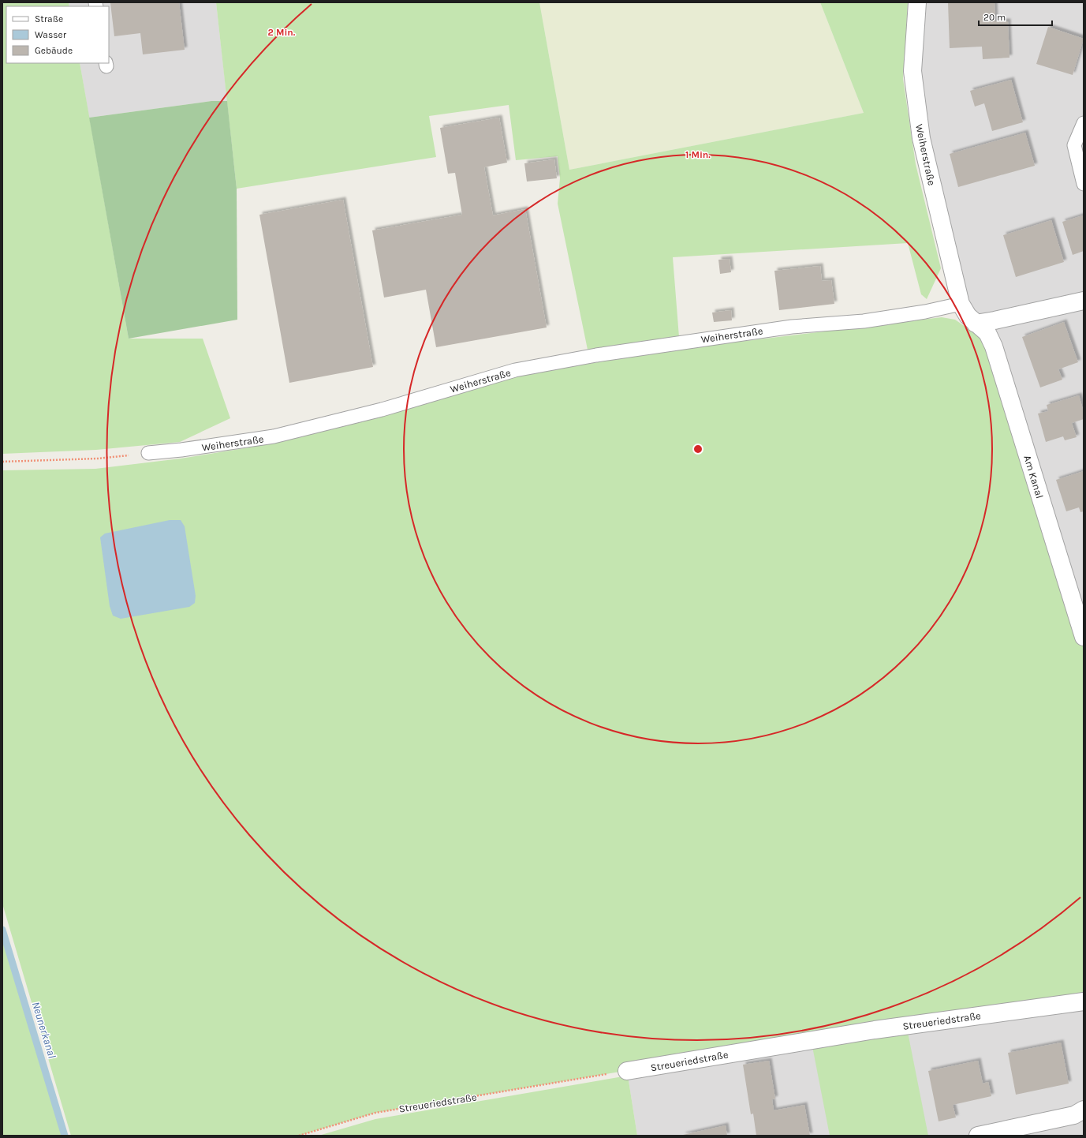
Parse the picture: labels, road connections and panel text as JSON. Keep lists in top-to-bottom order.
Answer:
{
  "streets": {
    "street": ["Weiherstraße", "Am Kanal", "Streueriedstraße"]
  },
  "crossings": [
    ["Weiherstraße", "Am Kanal"]
  ],
  "water": ["Neunerkanal"],
  "legend": ["Straße", "Wasser", "Gebäude"],
  "scale_bar": "20 m",
  "rings": ["2 Min.", "1 Min."]
}
